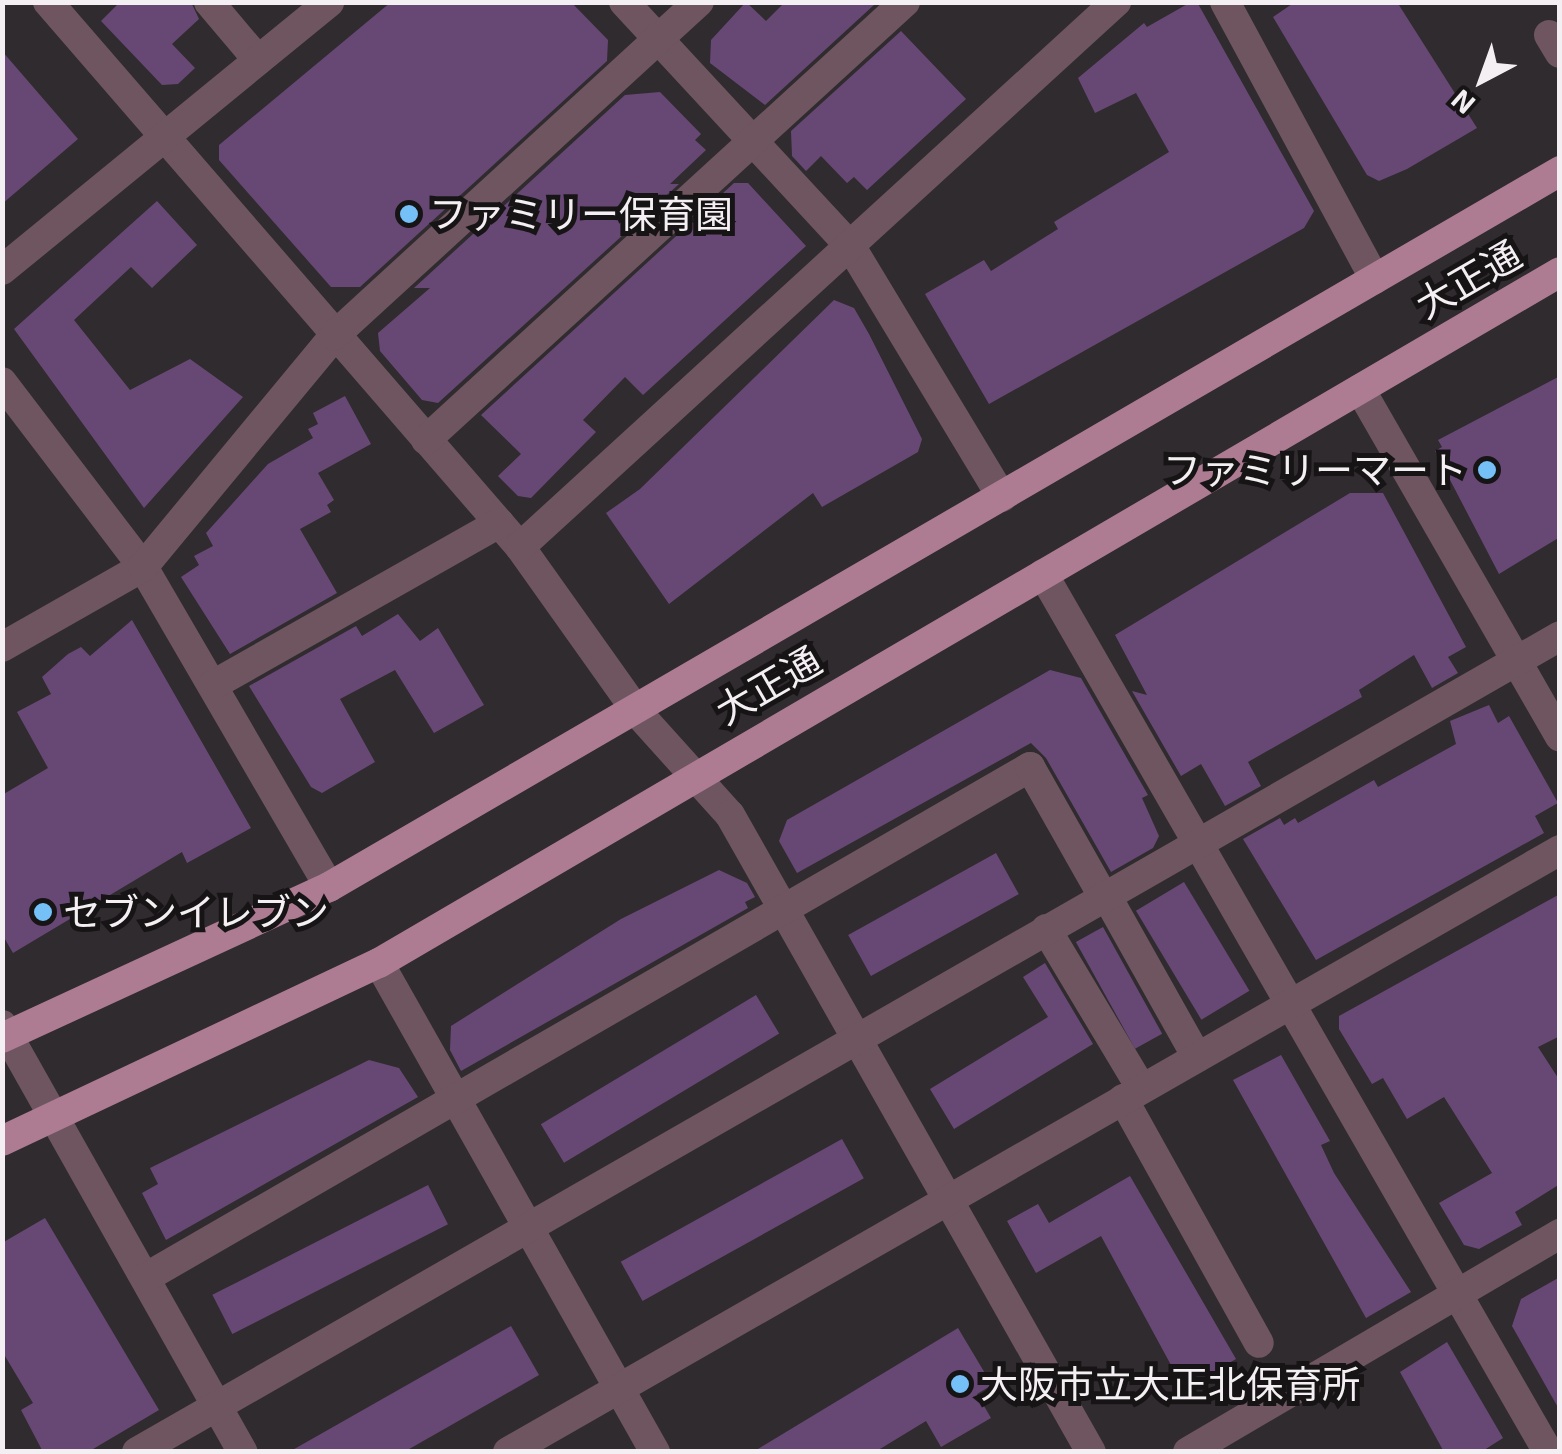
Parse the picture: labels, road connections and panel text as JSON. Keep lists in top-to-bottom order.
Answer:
{
  "streets": {
    "main road": ["大正通"]
  },
  "places": [
    "ファミリー保育園",
    "ファミリーマート",
    "セブンイレブン",
    "大阪市立大正北保育所"
  ],
  "north": "bottom left"
}
